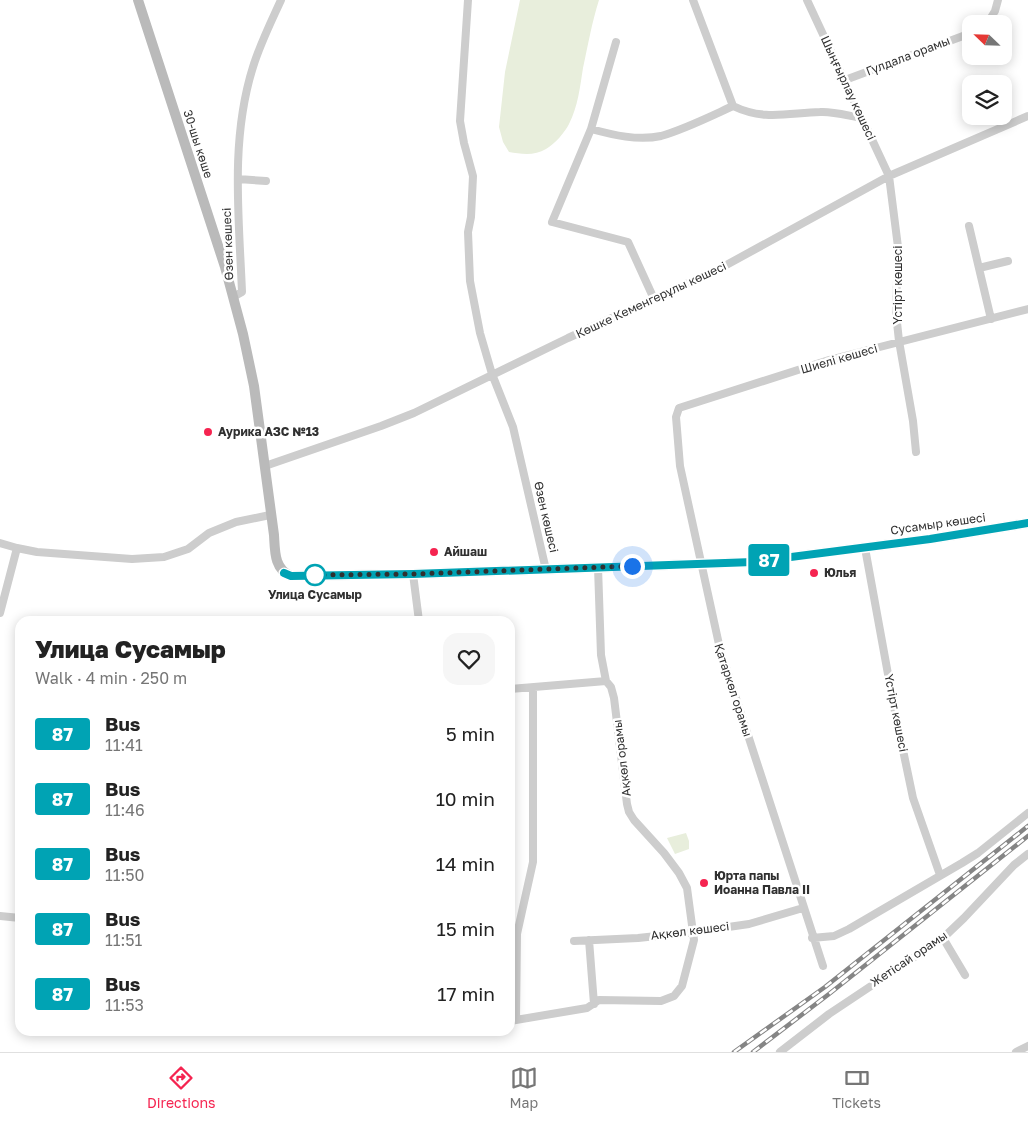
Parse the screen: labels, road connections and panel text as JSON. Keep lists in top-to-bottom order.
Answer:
{
  "streets": {
    "main road": ["30-шы көше", "Өзен көшесі", "Сусамыр көшесі"],
    "street": [
      "Гүлдала орамы",
      "Шыңғырлау көшесі",
      "Үстірт көшесі",
      "Көшке Кеменгерұлы көшесі",
      "Шиелі көшесі",
      "Қатаркөл орамы",
      "Ақкөл орамы",
      "Ақкөл көшесі",
      "Жетісай орамы"
    ]
  },
  "crossings": [
    ["Гүлдала орамы", "Шыңғырлау көшесі"],
    ["Шыңғырлау көшесі", "Үстірт көшесі"],
    ["Шыңғырлау көшесі", "Көшке Кеменгерұлы көшесі"],
    ["30-шы көше", "Өзен көшесі"],
    ["Өзен көшесі", "Көшке Кеменгерұлы көшесі"],
    ["Өзен көшесі", "Сусамыр көшесі"],
    ["Үстірт көшесі", "Көшке Кеменгерұлы көшесі"],
    ["Үстірт көшесі", "Шиелі көшесі"],
    ["Үстірт көшесі", "Сусамыр көшесі"],
    ["Шиелі көшесі", "Қатаркөл орамы"],
    ["Сусамыр көшесі", "Қатаркөл орамы"],
    ["Сусамыр көшесі", "Ақкөл орамы"],
    ["Қатаркөл орамы", "Ақкөл көшесі"],
    ["Ақкөл орамы", "Ақкөл көшесі"]
  ],
  "places": [
    "Аурика АЗС №13",
    "Айшаш",
    "Юлья",
    "Улица Сусамыр",
    "Юрта папы Иоанна Павла II"
  ],
  "lines": ["bus line 87"],
  "north": "top left",
  "page": {
    "on_map": "87",
    "heading": ["Улица Сусамыр", "Walk · 4 min · 250 m"],
    "list": [
      {
        "mark": "87",
        "name": "Bus",
        "note": "11:41",
        "value": "5 min"
      },
      {
        "mark": "87",
        "name": "Bus",
        "note": "11:46",
        "value": "10 min"
      },
      {
        "mark": "87",
        "name": "Bus",
        "note": "11:50",
        "value": "14 min"
      },
      {
        "mark": "87",
        "name": "Bus",
        "note": "11:51",
        "value": "15 min"
      },
      {
        "mark": "87",
        "name": "Bus",
        "note": "11:53",
        "value": "17 min"
      }
    ],
    "tabs": ["Directions", "Map", "Tickets"]
  }
}
